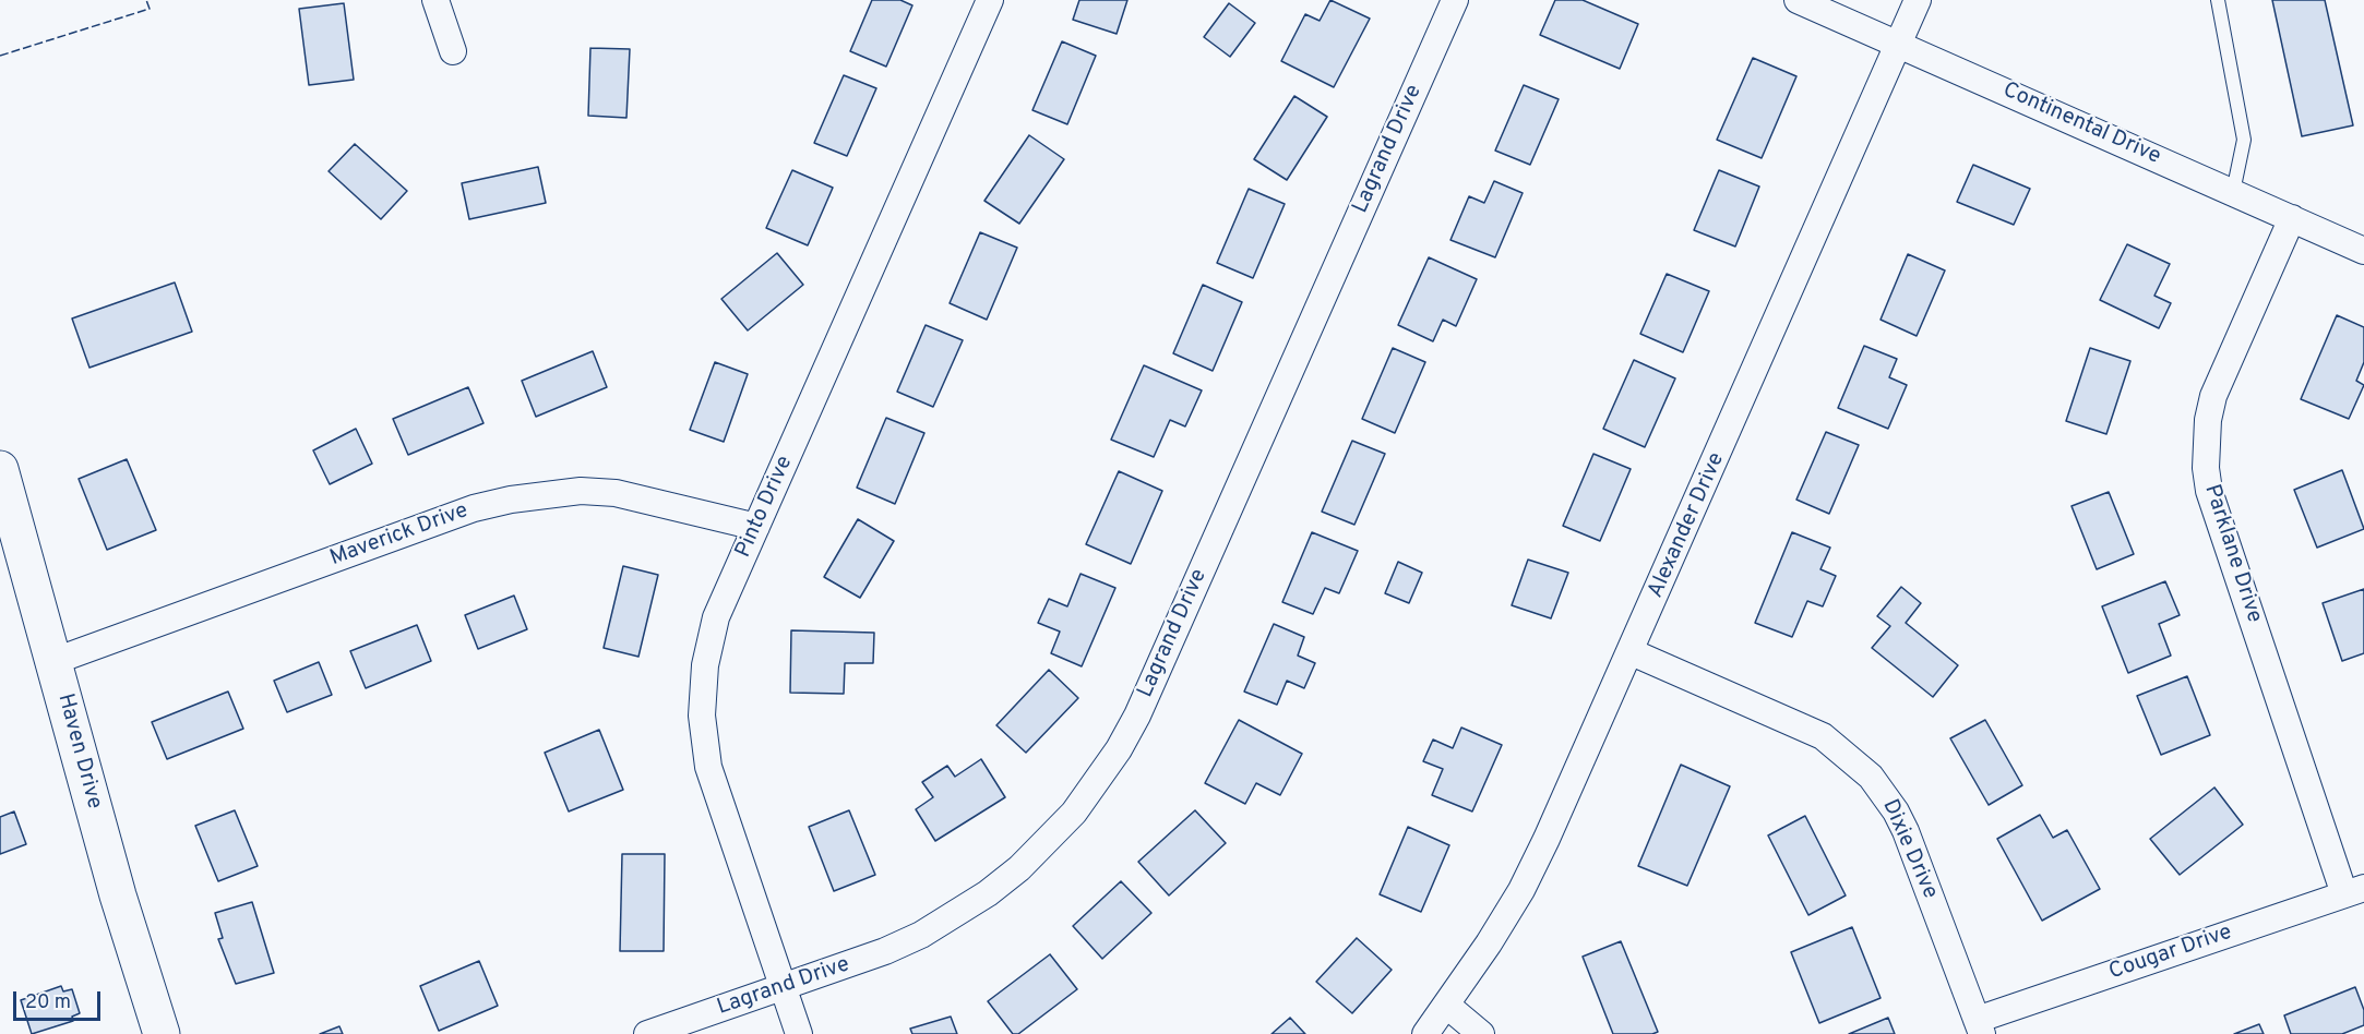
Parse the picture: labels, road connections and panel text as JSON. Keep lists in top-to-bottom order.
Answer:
{
  "streets": {
    "street": [
      "Continental Drive",
      "Lagrand Drive",
      "Pinto Drive",
      "Alexander Drive",
      "Maverick Drive",
      "Parklane Drive",
      "Haven Drive",
      "Dixie Drive",
      "Cougar Drive"
    ]
  },
  "crossings": [
    ["Continental Drive", "Alexander Drive"],
    ["Continental Drive", "Parklane Drive"],
    ["Lagrand Drive", "Pinto Drive"],
    ["Pinto Drive", "Maverick Drive"],
    ["Alexander Drive", "Dixie Drive"],
    ["Maverick Drive", "Haven Drive"],
    ["Parklane Drive", "Cougar Drive"],
    ["Dixie Drive", "Cougar Drive"]
  ],
  "scale_bar": "20 m"
}
